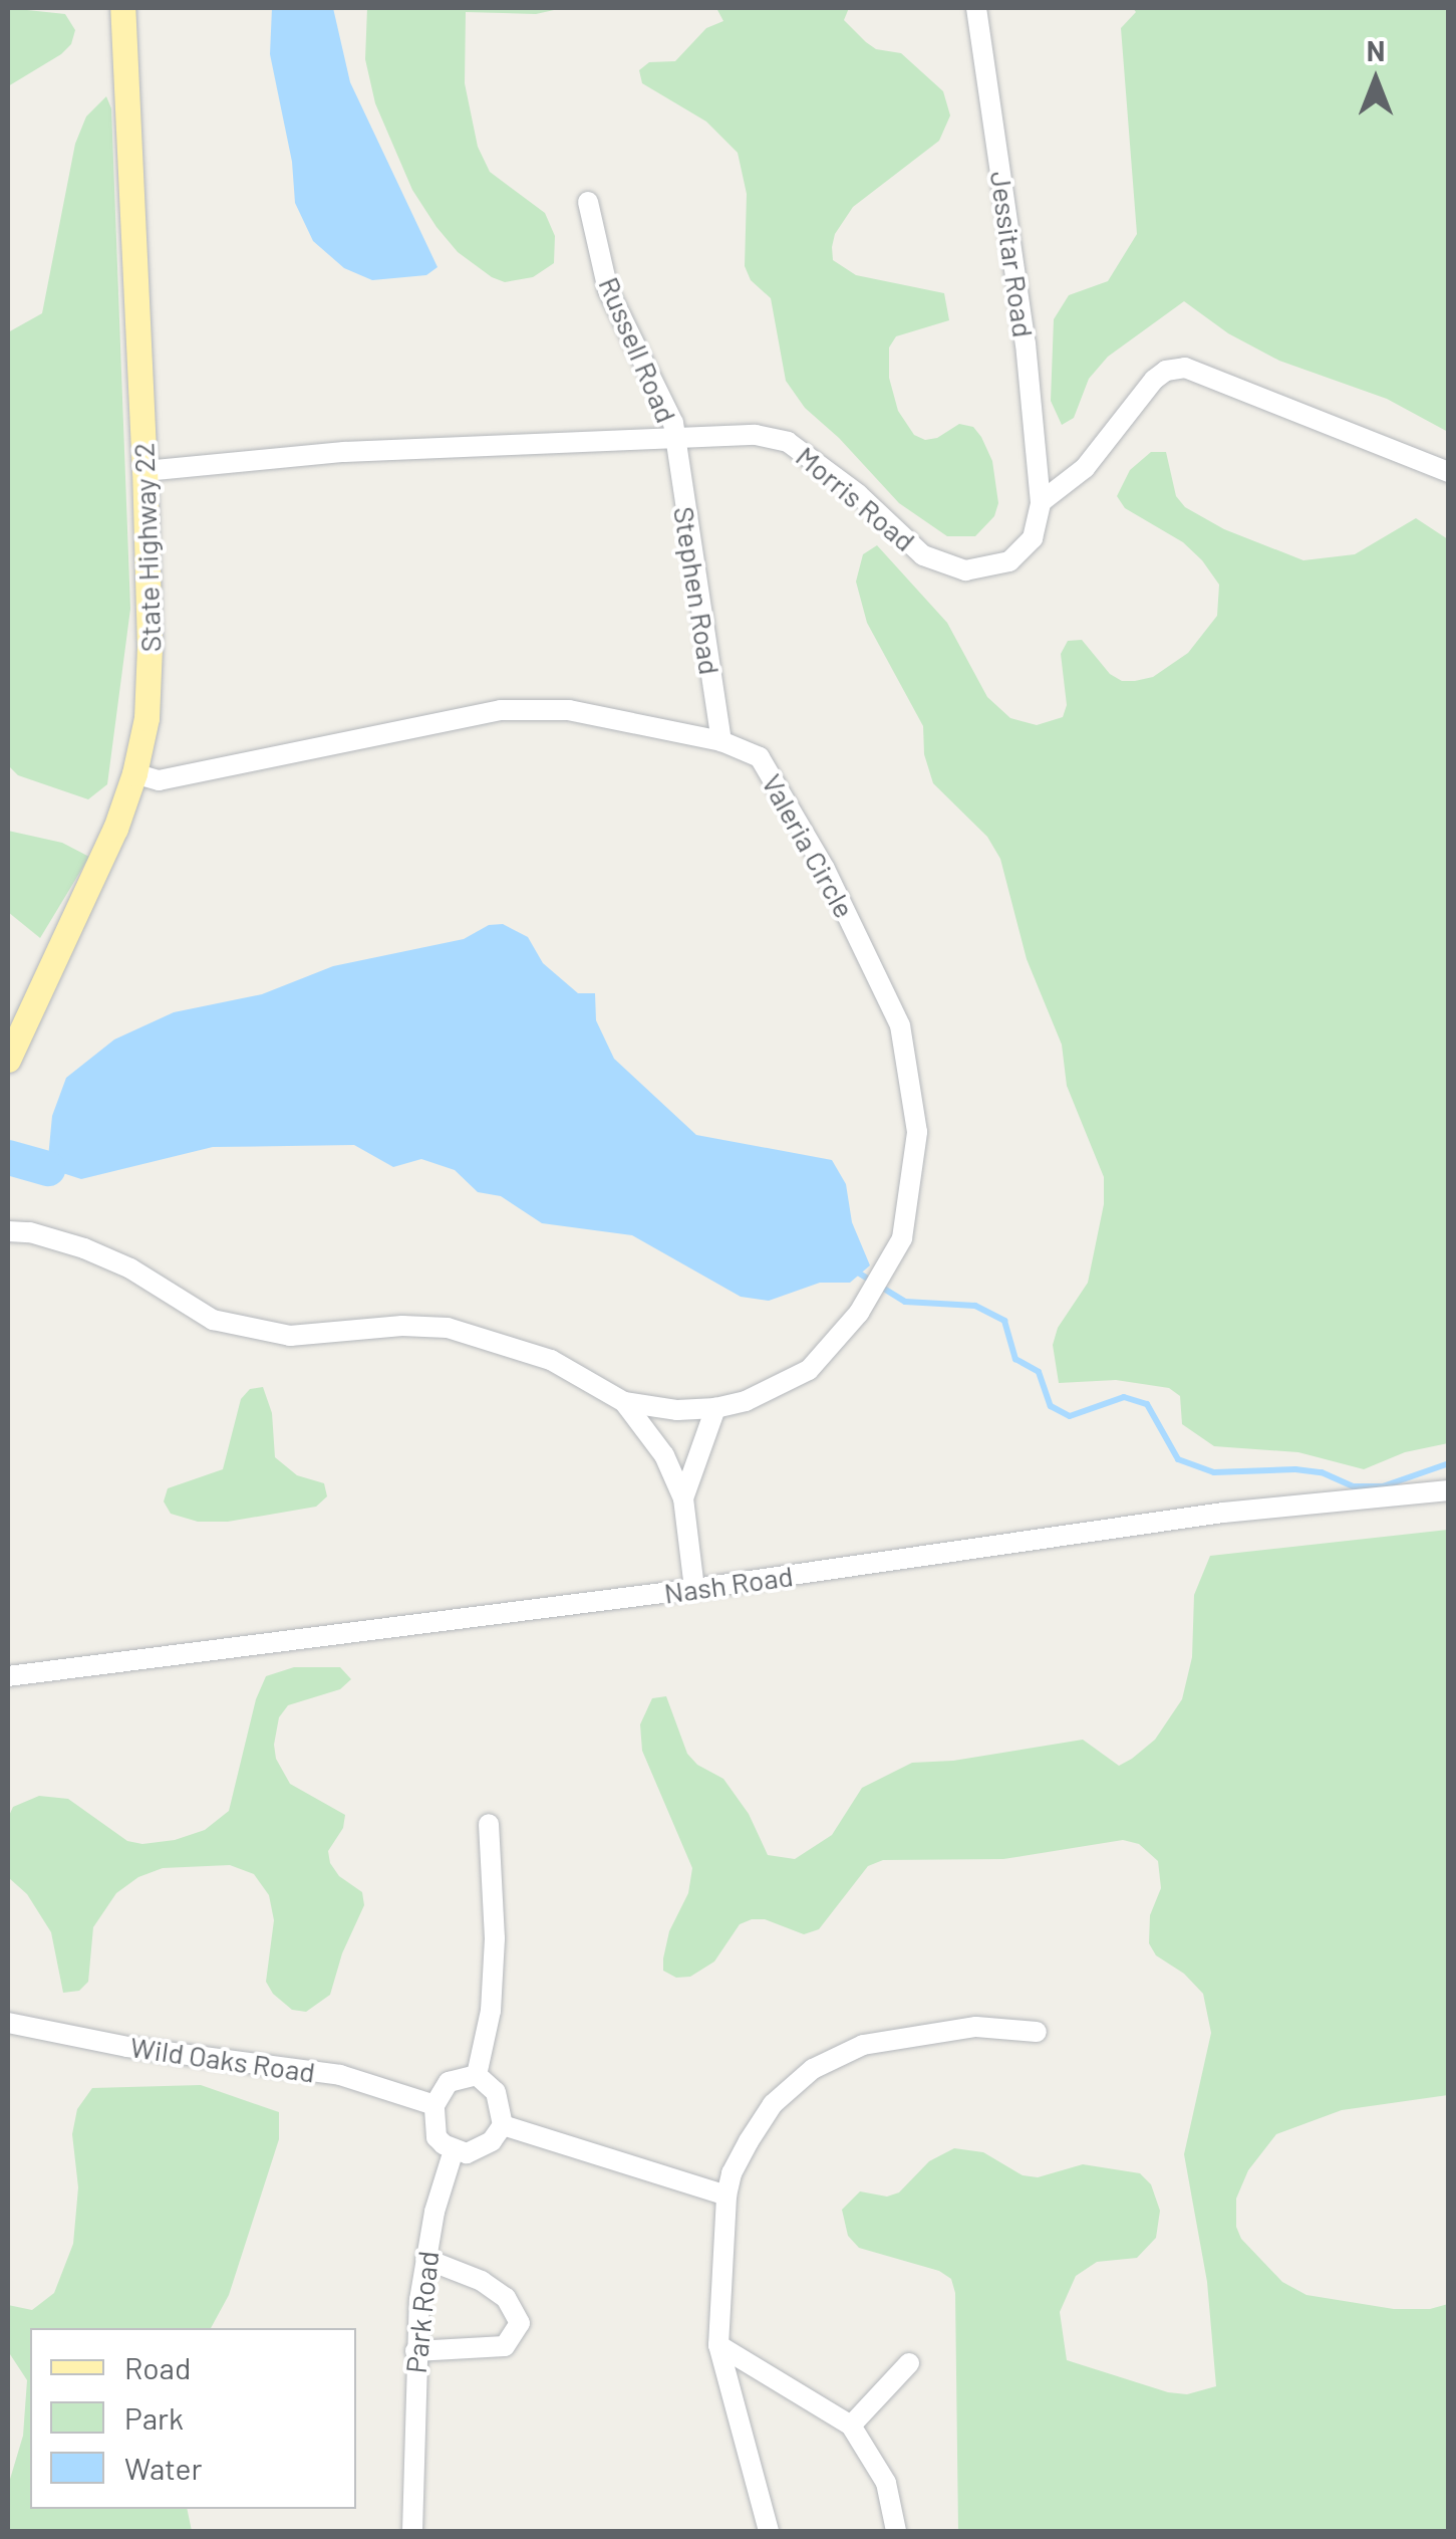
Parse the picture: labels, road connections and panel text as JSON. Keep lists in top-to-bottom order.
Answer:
{
  "streets": {
    "main road": ["State Highway 22"],
    "street": [
      "Jessitar Road",
      "Russell Road",
      "Morris Road",
      "Stephen Road",
      "Valeria Circle",
      "Nash Road",
      "Wild Oaks Road",
      "Park Road"
    ]
  },
  "crossings": [
    ["Jessitar Road", "Morris Road"],
    ["Russell Road", "Morris Road"],
    ["Russell Road", "Stephen Road"],
    ["Morris Road", "State Highway 22"],
    ["Morris Road", "Stephen Road"],
    ["State Highway 22", "Valeria Circle"],
    ["Stephen Road", "Valeria Circle"],
    ["Valeria Circle", "Nash Road"],
    ["Wild Oaks Road", "Park Road"]
  ],
  "legend": ["Road", "Park", "Water"],
  "north": "top"
}
